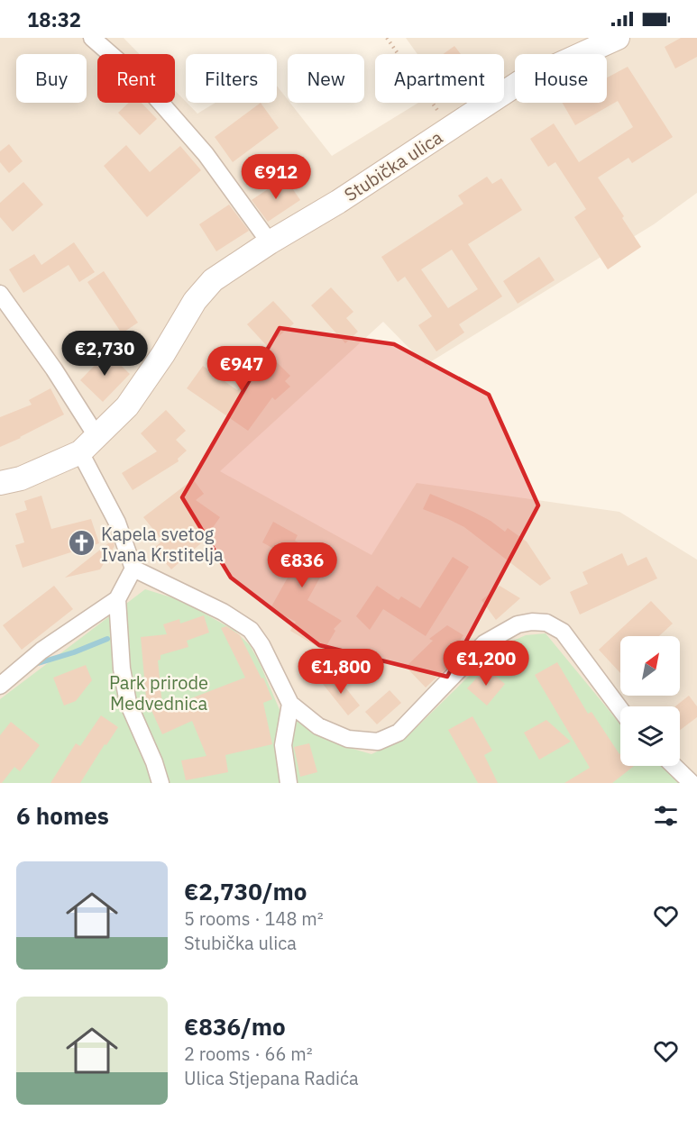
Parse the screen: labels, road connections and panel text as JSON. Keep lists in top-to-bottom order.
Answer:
{
  "streets": {
    "main road": ["Stubička ulica"]
  },
  "parks": ["Park prirode Medvednica"],
  "places": {
    "church": ["Kapela svetog Ivana Krstitelja"]
  },
  "north": "top right",
  "page": {
    "status": "18:32",
    "chip": [
      "Buy",
      "Rent",
      "Filters",
      "New",
      "Apartment",
      "House"
    ],
    "price": [
      "€912",
      "€2,730",
      "€947",
      "€836",
      "€1,200",
      "€1,800"
    ],
    "heading": "6 homes",
    "list": [
      {
        "name": "€2,730/mo",
        "note": "5 rooms · 148 m² · Stubička ulica"
      },
      {
        "name": "€836/mo",
        "note": "2 rooms · 66 m² · Ulica Stjepana Radića"
      }
    ]
  }
}
